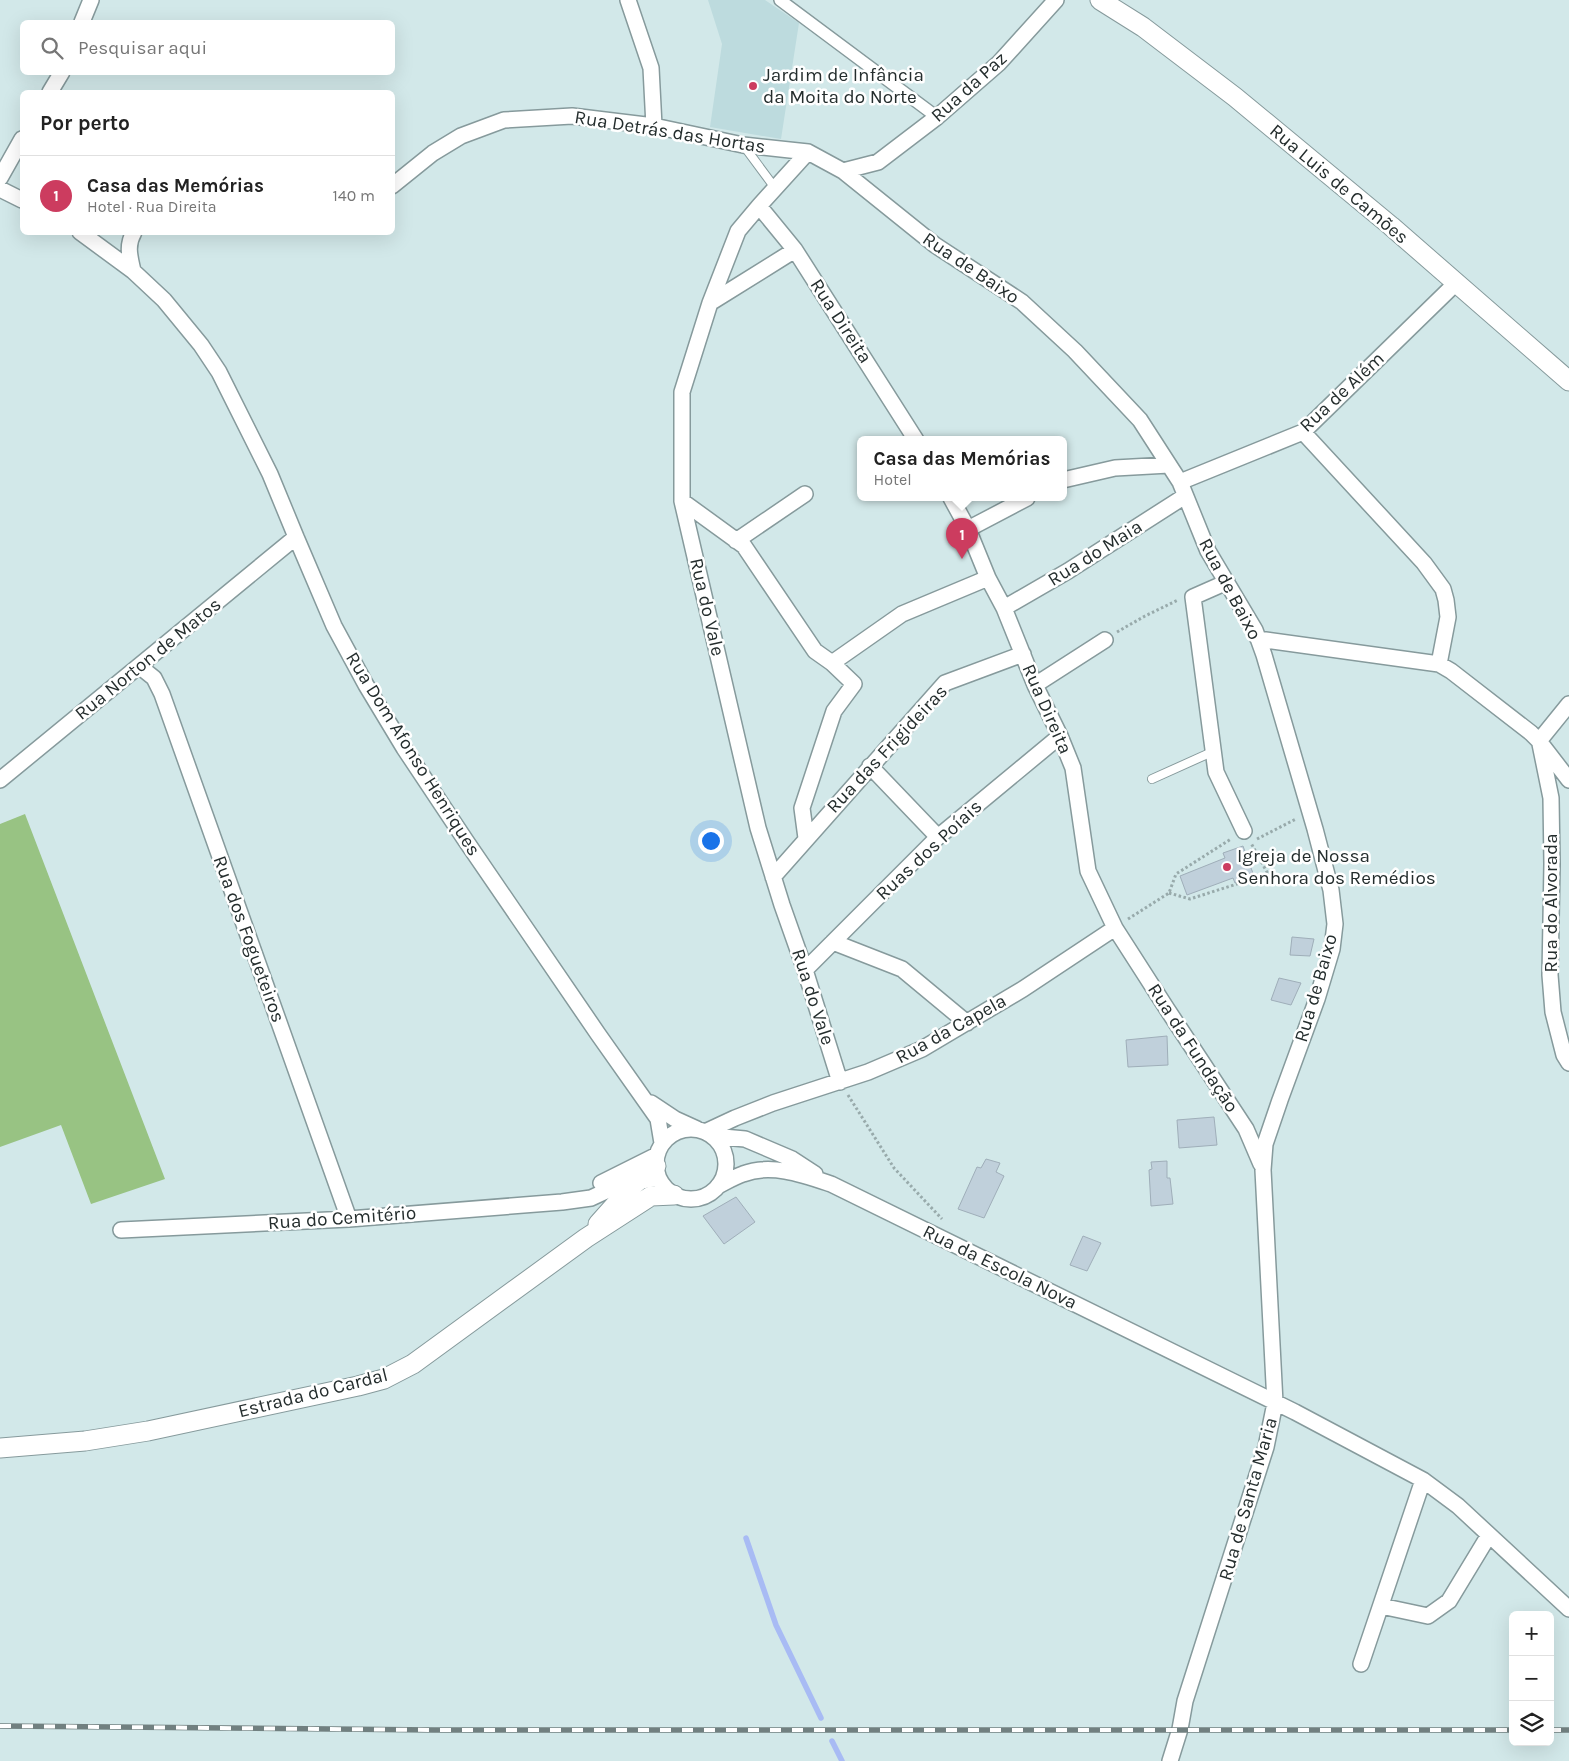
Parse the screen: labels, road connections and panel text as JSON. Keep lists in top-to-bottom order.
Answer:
{
  "streets": {
    "street": [
      "Rua da Paz",
      "Rua Detrás das Hortas",
      "Rua Luis de Camões",
      "Rua de Baixo",
      "Rua Direita",
      "Rua de Além",
      "Rua do Maia",
      "Rua do Vale",
      "Rua Norton de Matos",
      "Rua das Frigideiras",
      "Rua Dom Afonso Henriques",
      "Ruas dos Poíais",
      "Rua do Alvorada",
      "Rua dos Fogueteiros",
      "Rua da Capela",
      "Rua da Fundação",
      "Rua do Cemitério",
      "Rua da Escola Nova",
      "Estrada do Cardal",
      "Rua de Santa Maria"
    ]
  },
  "crossings": [
    ["Rua da Paz", "Rua Detrás das Hortas"],
    ["Rua da Paz", "Rua de Baixo"],
    ["Rua Detrás das Hortas", "Rua de Baixo"],
    ["Rua Detrás das Hortas", "Rua do Vale"],
    ["Rua Luis de Camões", "Rua de Além"],
    ["Rua de Baixo", "Rua de Além"],
    ["Rua de Baixo", "Rua do Maia"],
    ["Rua de Baixo", "Rua da Fundação"],
    ["Rua de Baixo", "Rua de Santa Maria"],
    ["Rua Direita", "Rua do Maia"],
    ["Rua Direita", "Rua do Vale"],
    ["Rua Direita", "Rua das Frigideiras"],
    ["Rua Direita", "Ruas dos Poíais"],
    ["Rua Direita", "Rua da Capela"],
    ["Rua Direita", "Rua da Fundação"],
    ["Rua do Vale", "Rua das Frigideiras"],
    ["Rua do Vale", "Ruas dos Poíais"],
    ["Rua do Vale", "Rua da Capela"],
    ["Rua Norton de Matos", "Rua Dom Afonso Henriques"],
    ["Rua Norton de Matos", "Rua dos Fogueteiros"],
    ["Rua Dom Afonso Henriques", "Rua da Capela"],
    ["Rua Dom Afonso Henriques", "Rua do Cemitério"],
    ["Rua Dom Afonso Henriques", "Rua da Escola Nova"],
    ["Rua Dom Afonso Henriques", "Estrada do Cardal"],
    ["Rua dos Fogueteiros", "Rua do Cemitério"],
    ["Rua da Capela", "Rua da Fundação"],
    ["Rua da Capela", "Rua do Cemitério"],
    ["Rua da Capela", "Rua da Escola Nova"],
    ["Rua da Capela", "Estrada do Cardal"],
    ["Rua da Fundação", "Rua de Santa Maria"],
    ["Rua do Cemitério", "Rua da Escola Nova"],
    ["Rua do Cemitério", "Estrada do Cardal"],
    ["Rua da Escola Nova", "Estrada do Cardal"],
    ["Rua da Escola Nova", "Rua de Santa Maria"]
  ],
  "places": ["Jardim de Infância da Moita do Norte", "Igreja de Nossa Senhora dos Remédios"],
  "page": {
    "search": "Pesquisar aqui",
    "heading": "Por perto",
    "list": [
      {
        "mark": "1",
        "name": "Casa das Memórias",
        "note": "Hotel · Rua Direita",
        "value": "140 m"
      }
    ],
    "popup": ["Casa das Memórias", "Hotel"],
    "pins": "1",
    "map_buttons": ["+", "−"]
  }
}
